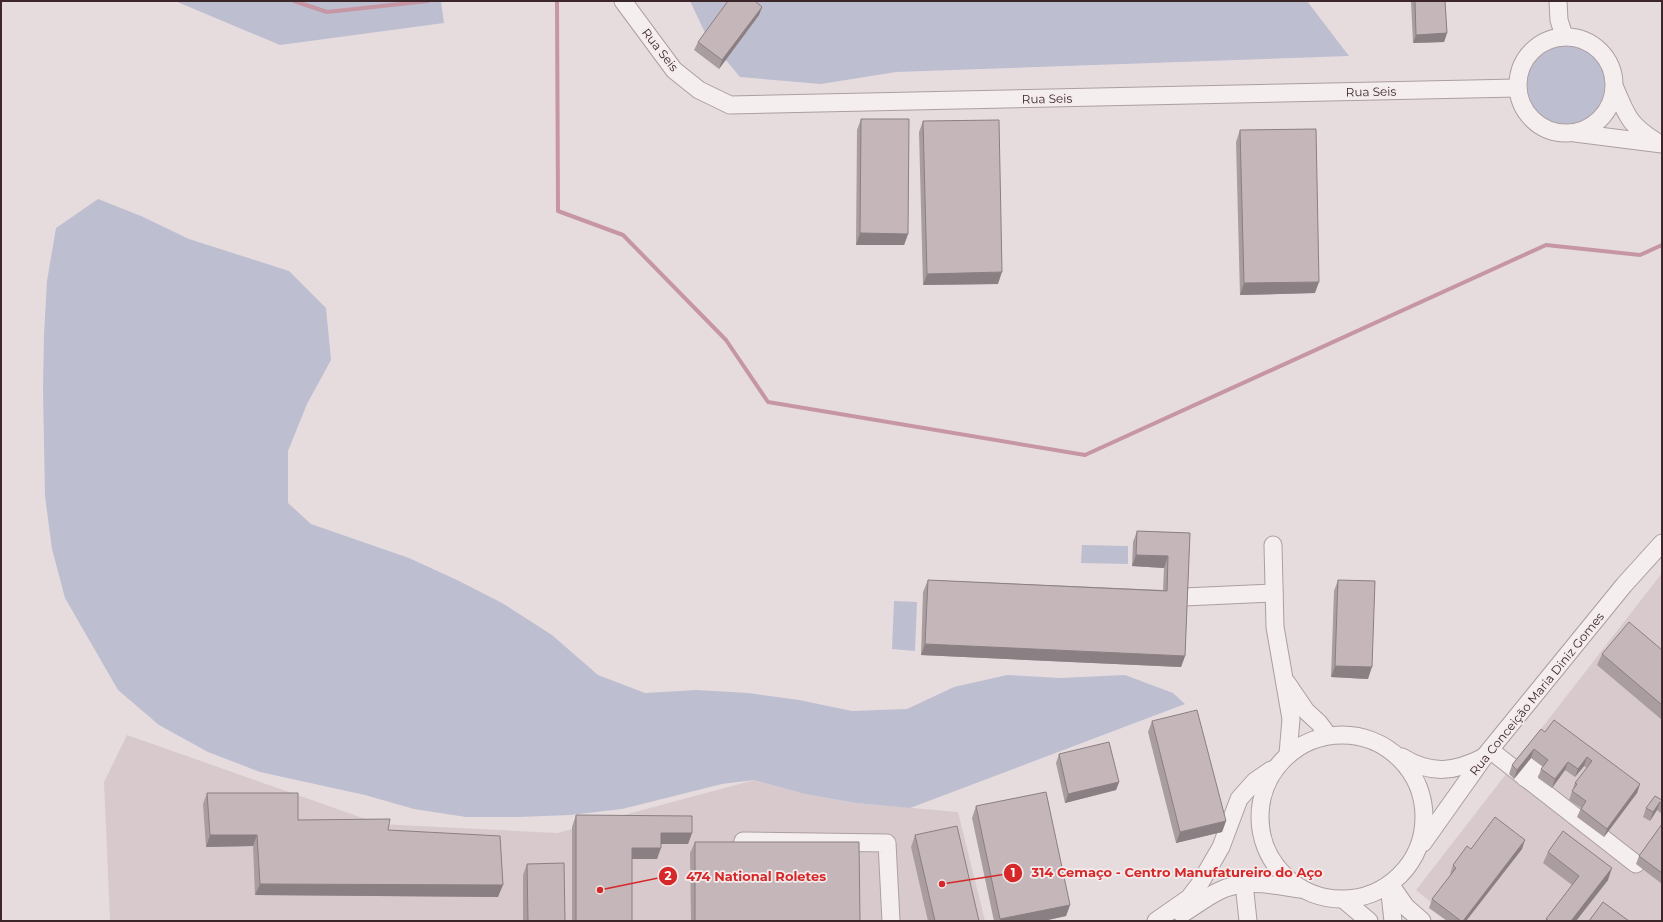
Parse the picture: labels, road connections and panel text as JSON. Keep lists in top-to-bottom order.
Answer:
{
  "streets": {
    "street": ["Rua Seis", "Rua Conceição Maria Diniz Gomes"]
  },
  "places": ["314 Cemaço - Centro Manufatureiro do Aço", "474 National Roletes"]
}
